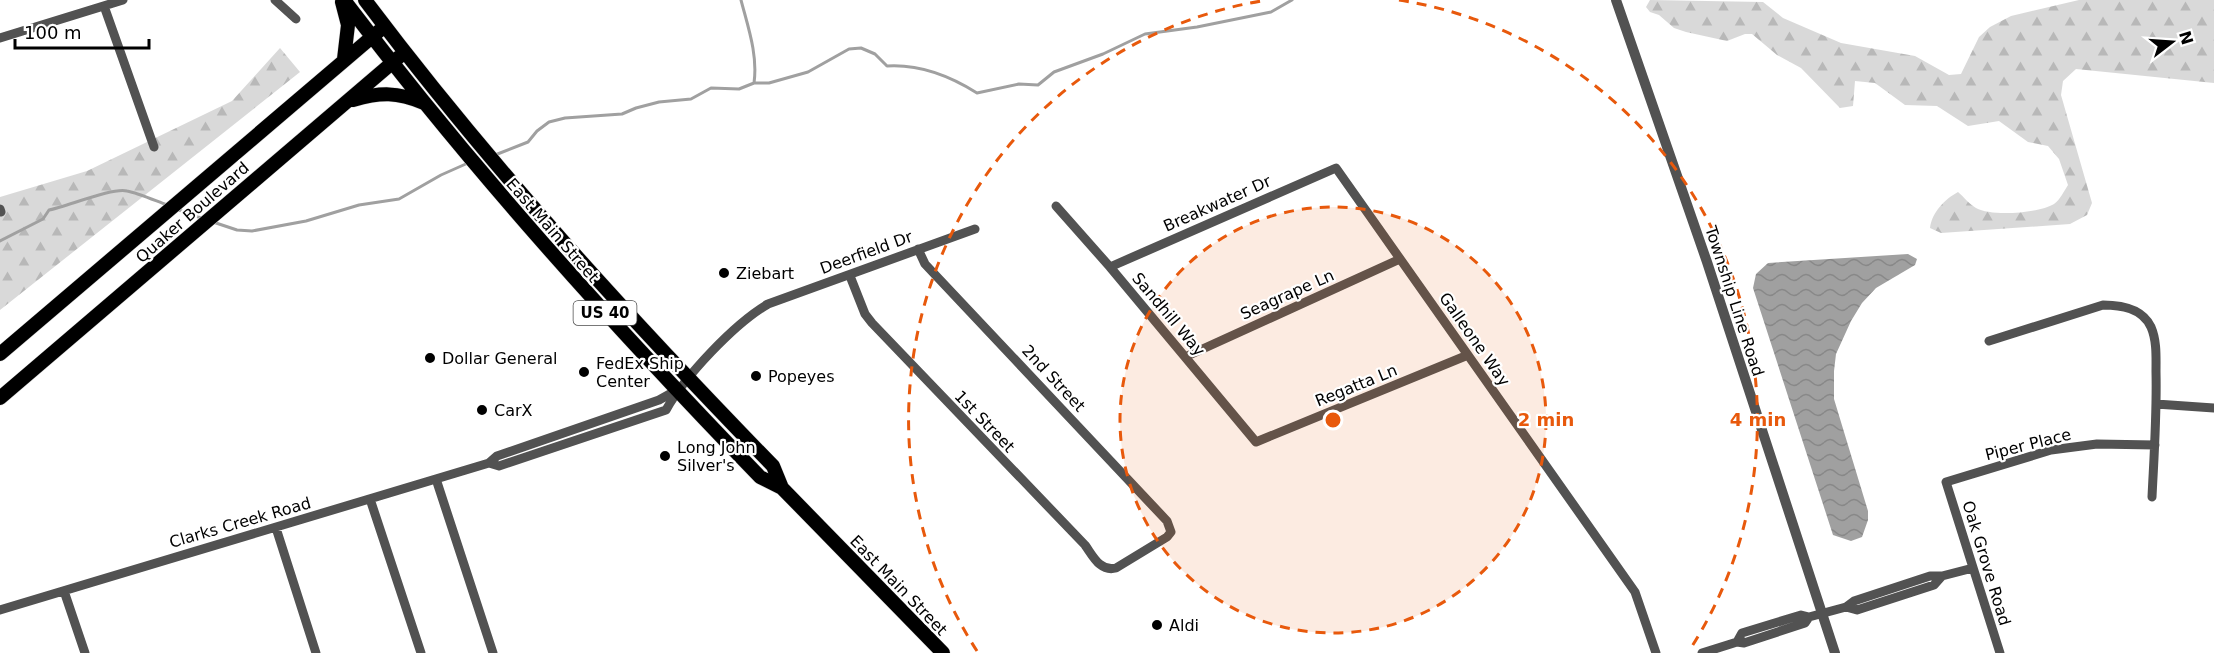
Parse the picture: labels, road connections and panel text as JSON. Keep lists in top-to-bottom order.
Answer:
{
  "streets": {
    "main road": ["Quaker Boulevard", "East Main Street", "US 40"],
    "street": [
      "Breakwater Dr",
      "Deerfield Dr",
      "Seagrape Ln",
      "Township Line Road",
      "Sandhill Way",
      "Galleone Way",
      "2nd Street",
      "Regatta Ln",
      "1st Street",
      "Piper Place",
      "Clarks Creek Road",
      "Oak Grove Road"
    ]
  },
  "crossings": [
    ["Breakwater Dr", "Sandhill Way"],
    ["Breakwater Dr", "Galleone Way"],
    ["Quaker Boulevard", "East Main Street"],
    ["East Main Street", "Deerfield Dr"],
    ["East Main Street", "Clarks Creek Road"],
    ["Deerfield Dr", "2nd Street"],
    ["Deerfield Dr", "1st Street"],
    ["Deerfield Dr", "Clarks Creek Road"],
    ["Seagrape Ln", "Sandhill Way"],
    ["Seagrape Ln", "Galleone Way"],
    ["Sandhill Way", "Regatta Ln"],
    ["Galleone Way", "Regatta Ln"],
    ["2nd Street", "1st Street"],
    ["Piper Place", "Oak Grove Road"]
  ],
  "places": [
    "Ziebart",
    "Dollar General",
    "FedEx Ship Center",
    "Popeyes",
    "CarX",
    "Long John Silver's",
    "Aldi"
  ],
  "scale_bar": "100 m",
  "north": "right",
  "rings": ["2 min", "4 min"]
}
